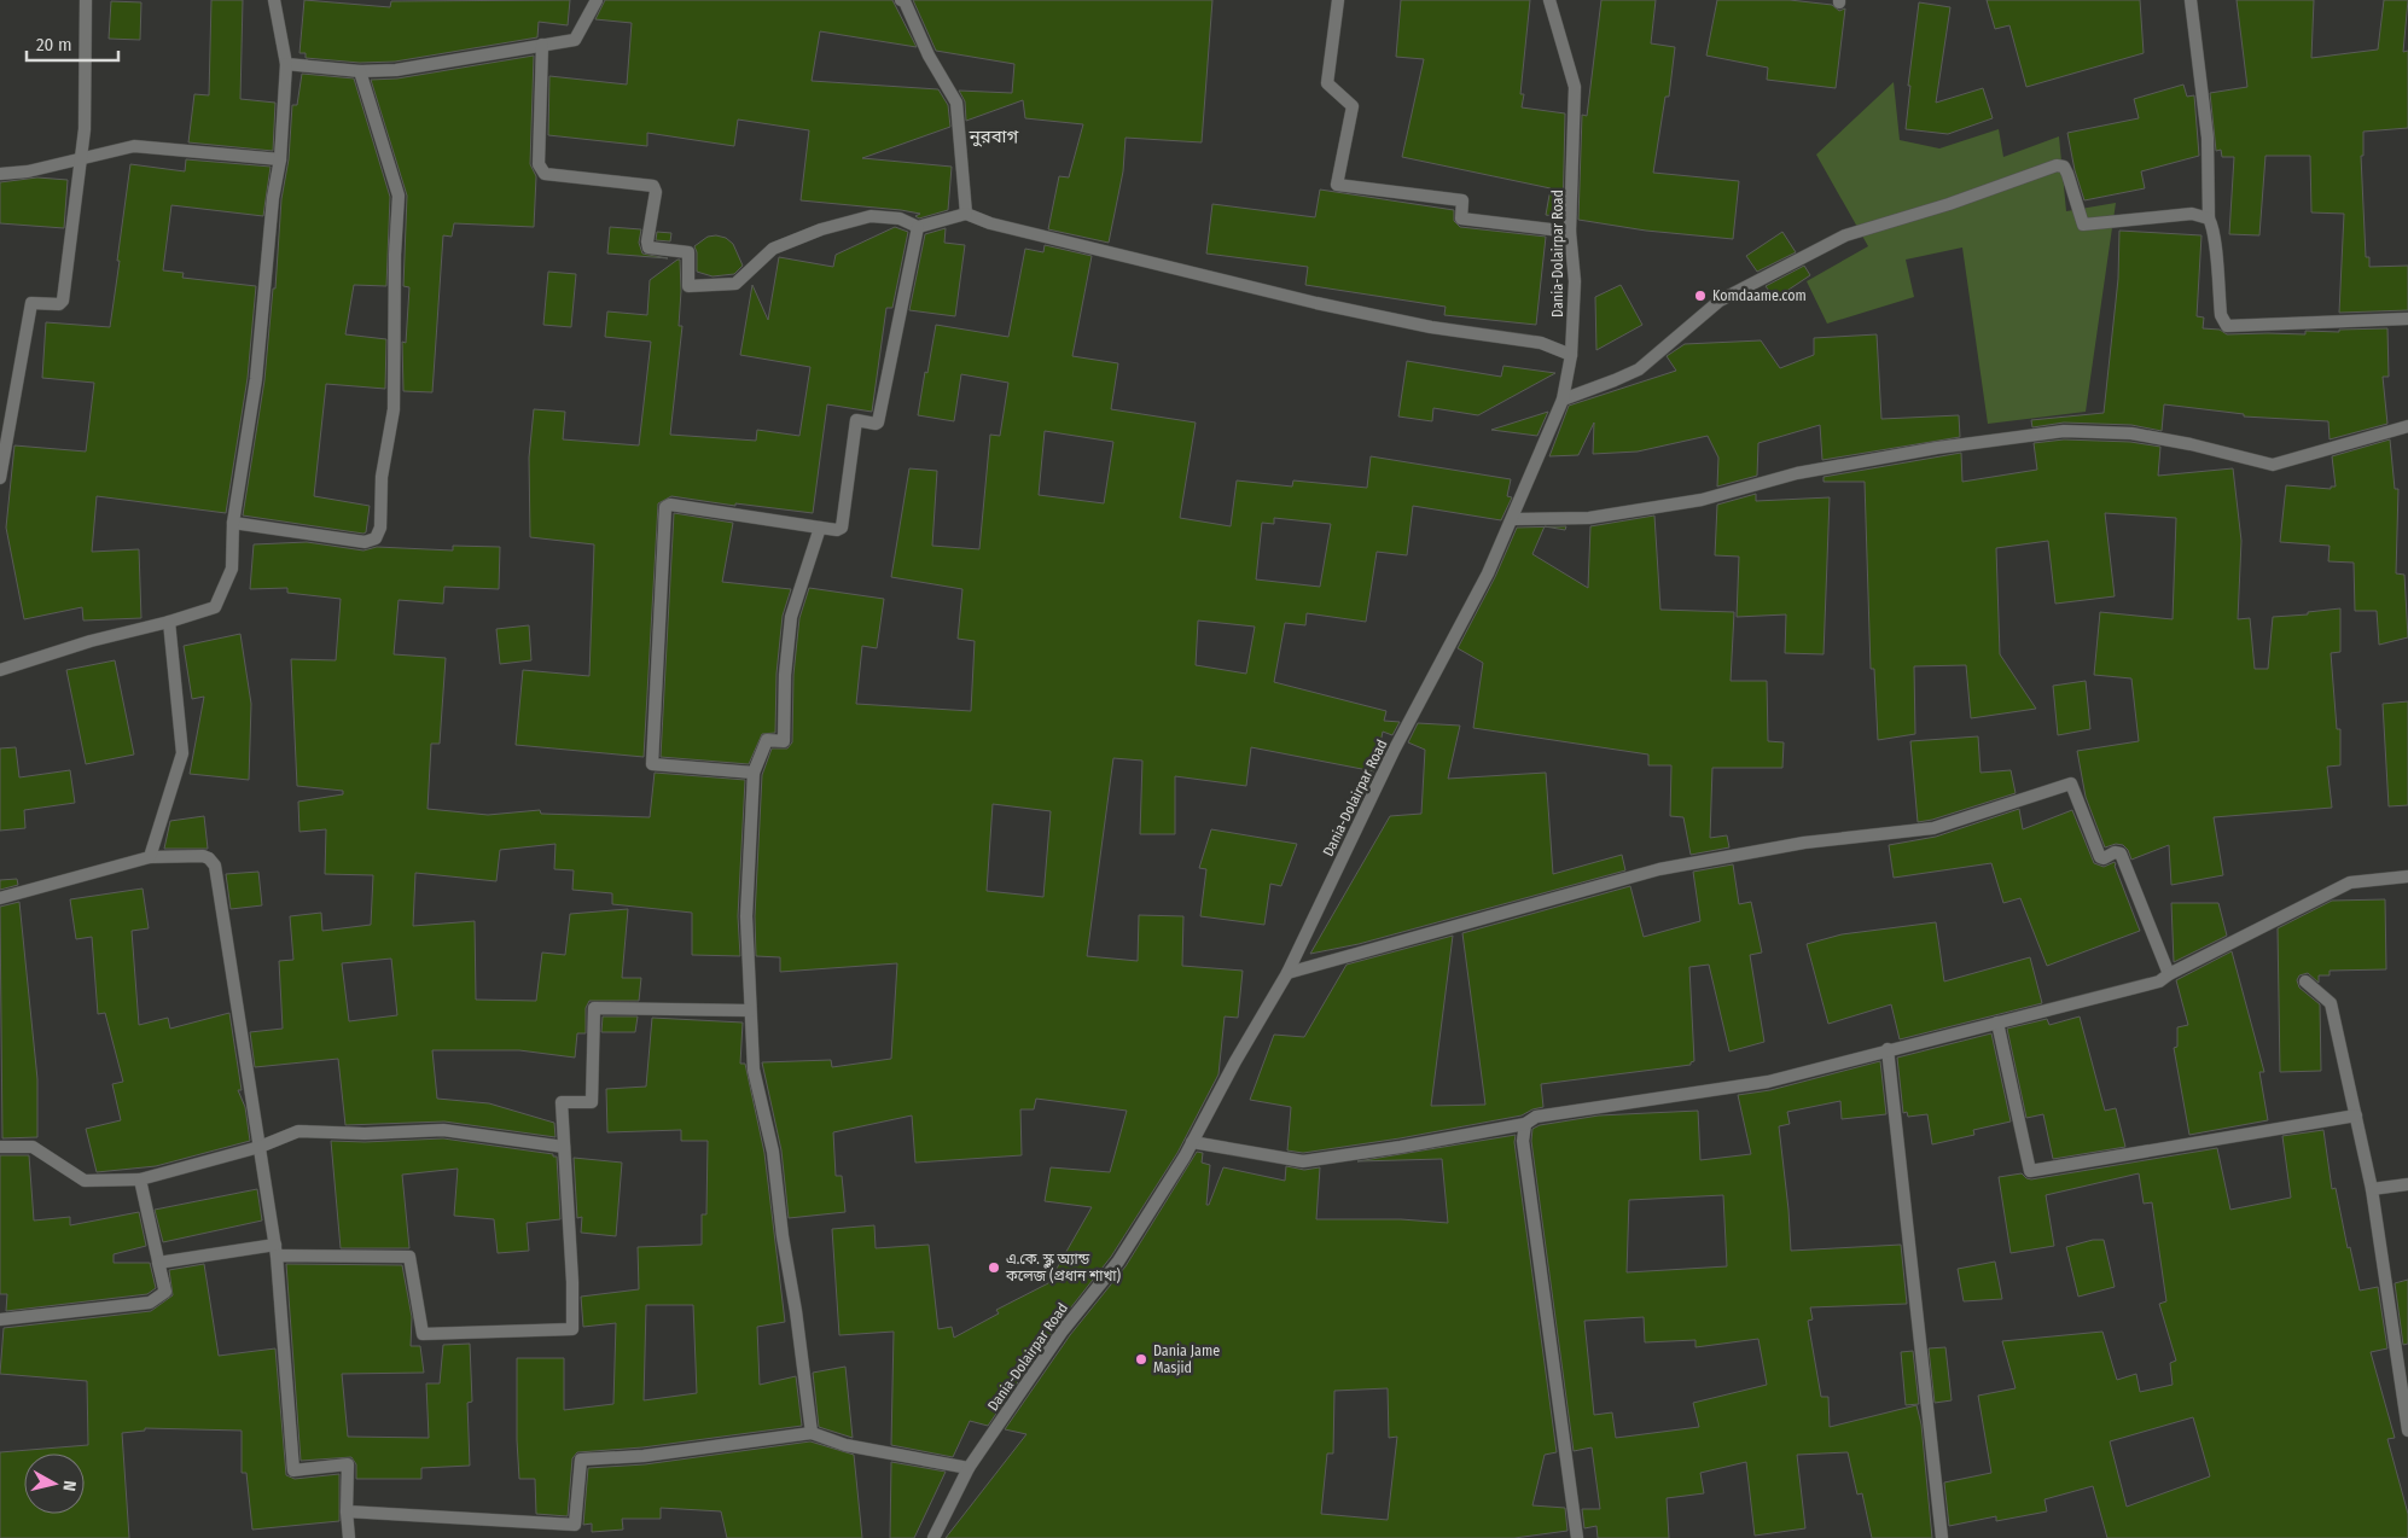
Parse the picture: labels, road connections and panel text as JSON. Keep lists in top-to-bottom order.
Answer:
{
  "streets": {
    "street": ["Dania-Dolairpar Road"]
  },
  "districts": ["নুরবাগ"],
  "places": ["Komdaame.com", "এ.কে. স্কুল অ্যান্ড কলেজ (প্রধান শাখা)", "Dania Jame Masjid"],
  "scale_bar": "20 m",
  "north": "right"
}
